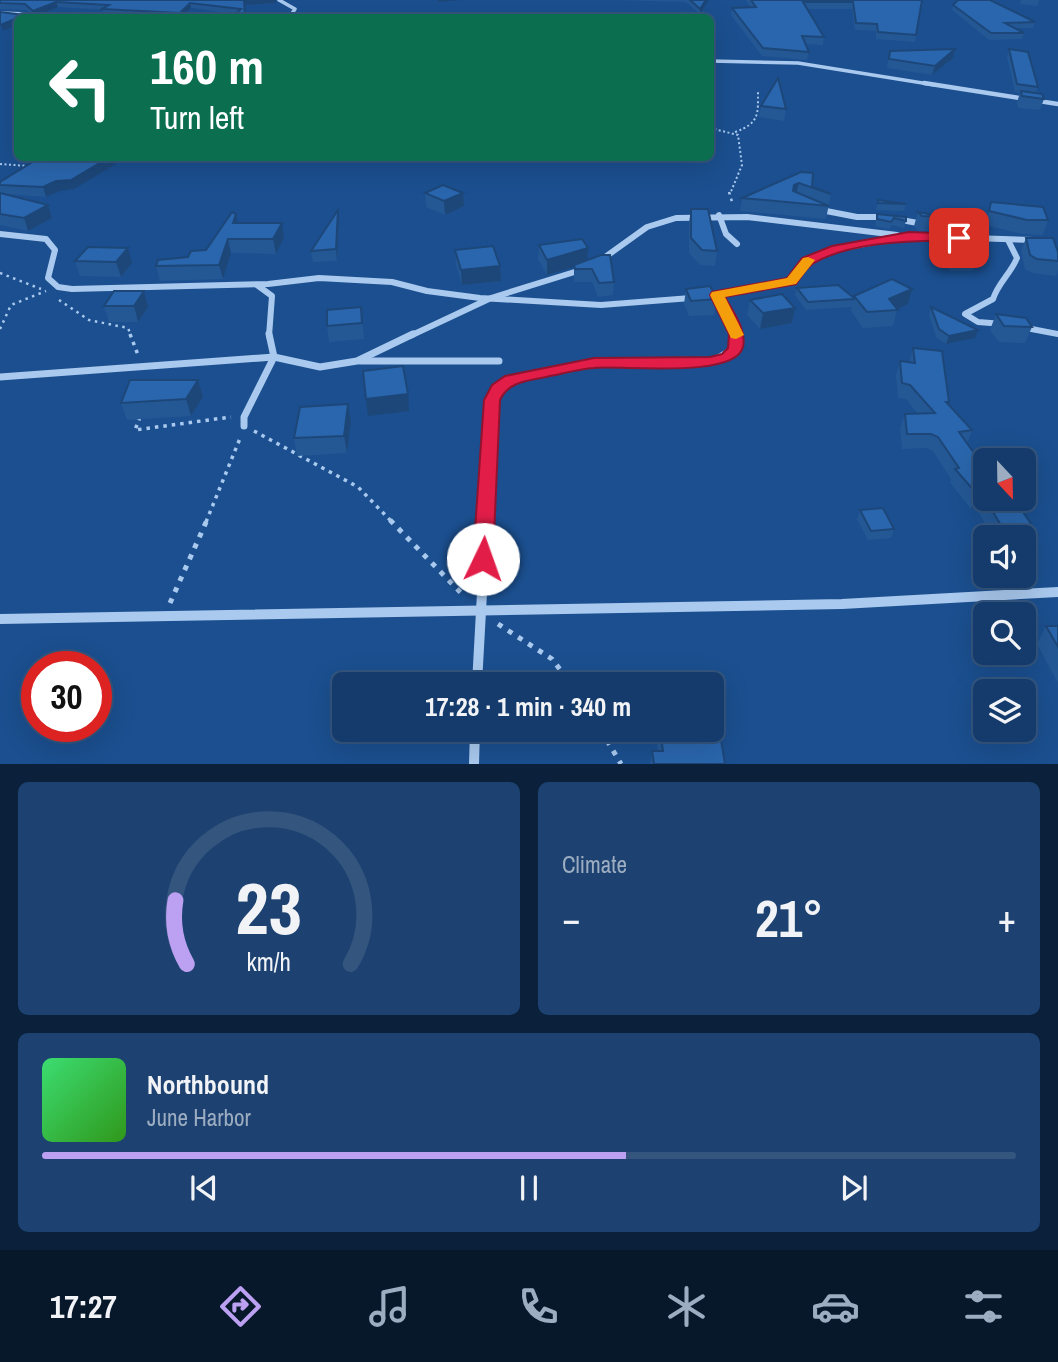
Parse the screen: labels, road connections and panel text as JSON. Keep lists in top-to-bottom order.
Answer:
{
  "north": "bottom",
  "page": {
    "turn": ["160 m", "Turn left"],
    "limit": "30",
    "trip": "17:28 · 1 min · 340 m",
    "tile": "Climate",
    "heat": ["−", "21°", "+"],
    "song": ["Northbound", "June Harbor"],
    "tabs": "17:27",
    "gauge": ["23", "km/h"]
  }
}
